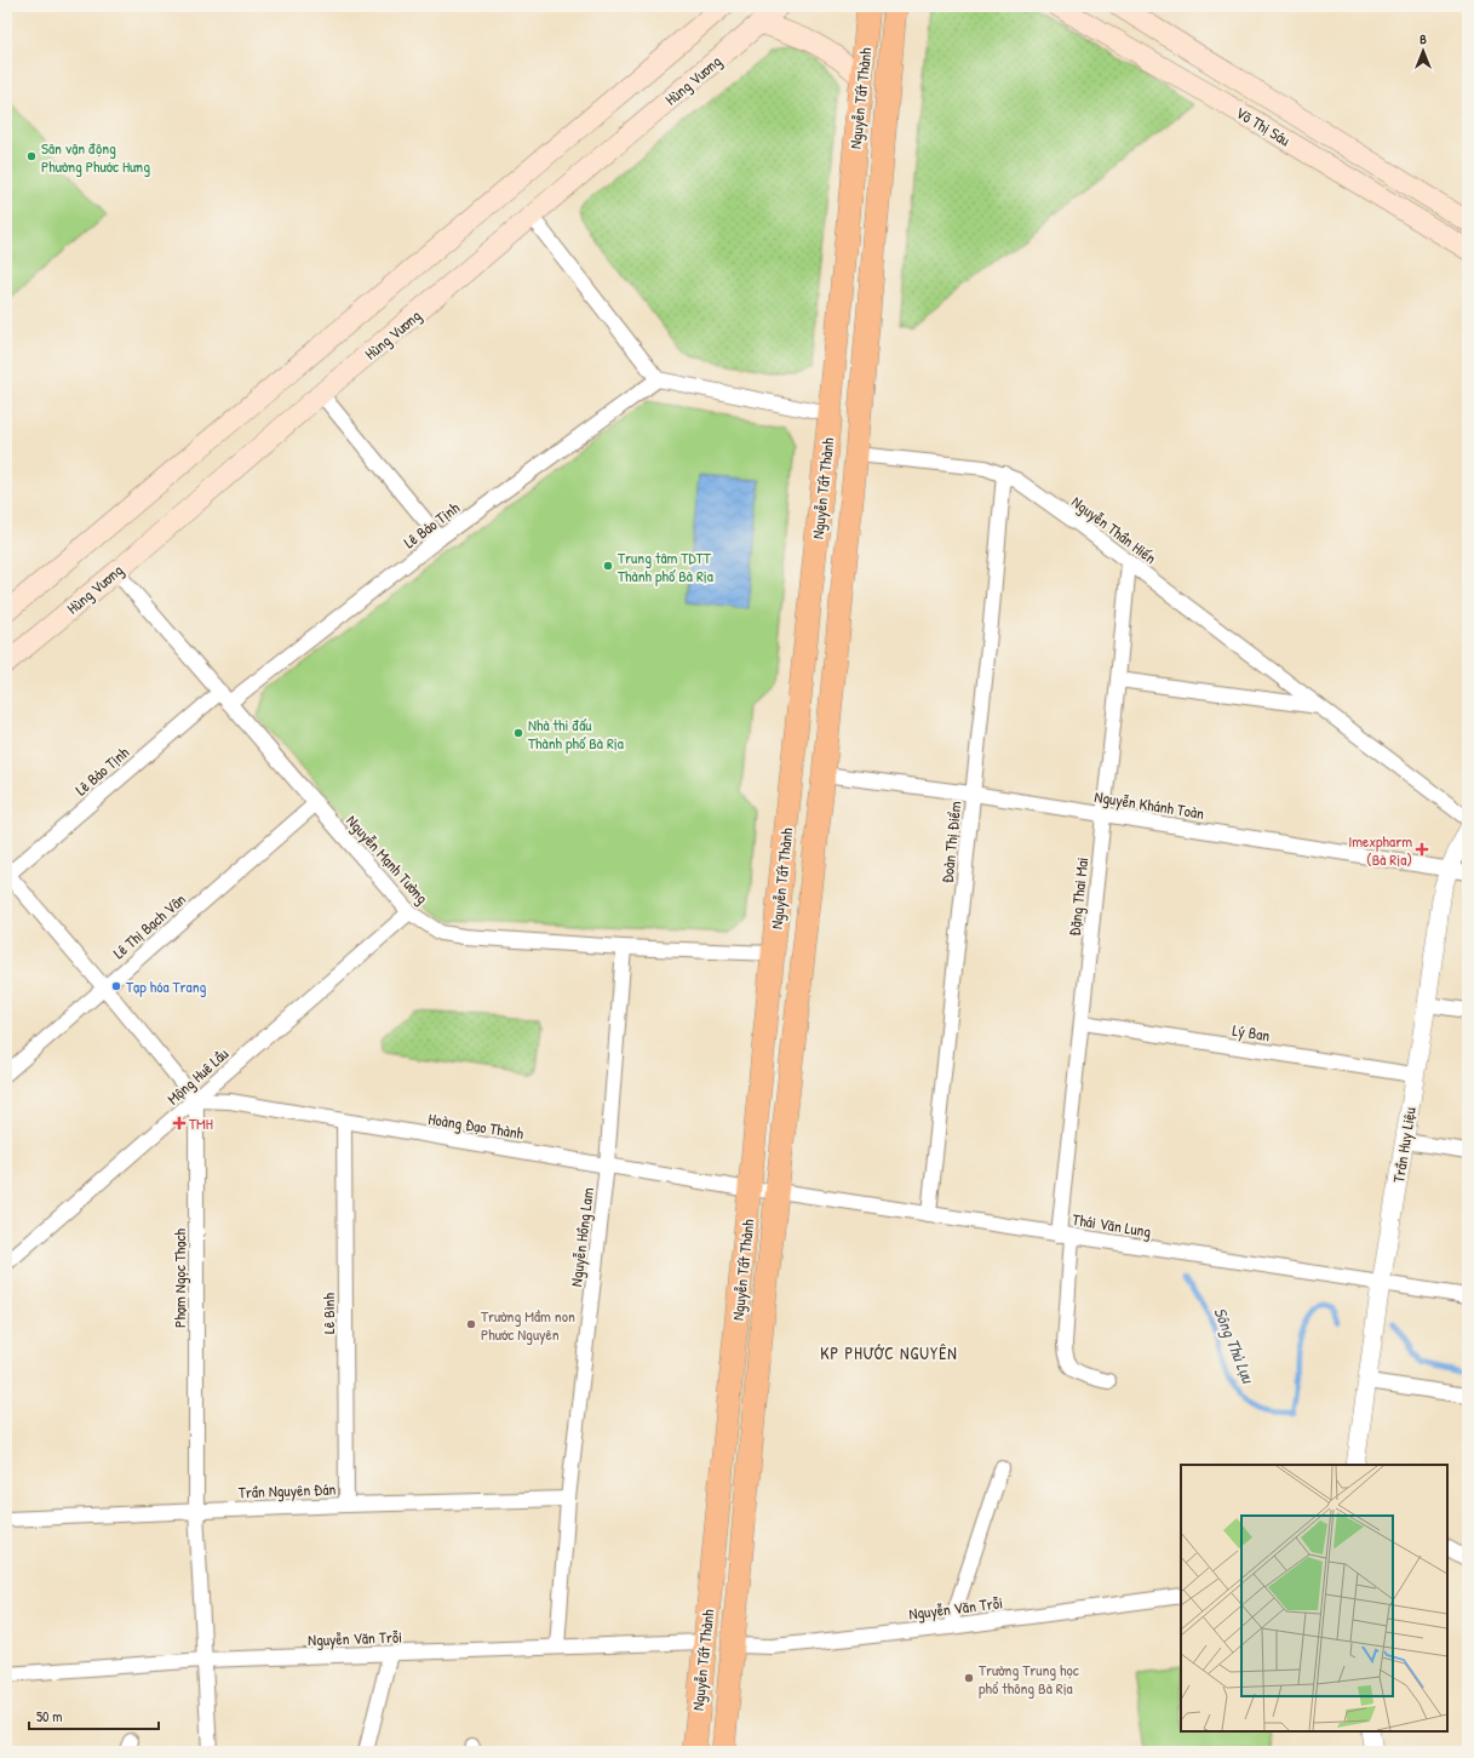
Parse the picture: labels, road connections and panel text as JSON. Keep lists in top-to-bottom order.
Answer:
{
  "streets": {
    "main road": ["Hùng Vương", "Nguyễn Tất Thành", "Võ Thị Sáu"],
    "street": [
      "Lê Bảo Tịnh",
      "Nguyễn Thần Hiến",
      "Nguyễn Khánh Toàn",
      "Đoàn Thị Điểm",
      "Nguyễn Mạnh Tường",
      "Đặng Thai Mai",
      "Lê Thị Bạch Vân",
      "Lý Ban",
      "Mộng Huê Lầu",
      "Hoàng Đạo Thành",
      "Trần Huy Liệu",
      "Thái Văn Lung",
      "Nguyễn Hồng Lam",
      "Phạm Ngọc Thạch",
      "Lê Bình",
      "Trần Nguyên Đán",
      "Nguyễn Văn Trỗi"
    ]
  },
  "crossings": [
    ["Hùng Vương", "Nguyễn Mạnh Tường"],
    ["Nguyễn Tất Thành", "Nguyễn Thần Hiến"],
    ["Nguyễn Tất Thành", "Nguyễn Khánh Toàn"],
    ["Nguyễn Tất Thành", "Nguyễn Mạnh Tường"],
    ["Nguyễn Tất Thành", "Hoàng Đạo Thành"],
    ["Nguyễn Tất Thành", "Thái Văn Lung"],
    ["Nguyễn Tất Thành", "Nguyễn Văn Trỗi"],
    ["Lê Bảo Tịnh", "Nguyễn Mạnh Tường"],
    ["Nguyễn Thần Hiến", "Đoàn Thị Điểm"],
    ["Nguyễn Thần Hiến", "Đặng Thai Mai"],
    ["Nguyễn Khánh Toàn", "Đoàn Thị Điểm"],
    ["Nguyễn Khánh Toàn", "Đặng Thai Mai"],
    ["Nguyễn Khánh Toàn", "Trần Huy Liệu"],
    ["Đoàn Thị Điểm", "Thái Văn Lung"],
    ["Nguyễn Mạnh Tường", "Lê Thị Bạch Vân"],
    ["Nguyễn Mạnh Tường", "Mộng Huê Lầu"],
    ["Nguyễn Mạnh Tường", "Nguyễn Hồng Lam"],
    ["Đặng Thai Mai", "Lý Ban"],
    ["Đặng Thai Mai", "Thái Văn Lung"],
    ["Lý Ban", "Trần Huy Liệu"],
    ["Mộng Huê Lầu", "Hoàng Đạo Thành"],
    ["Mộng Huê Lầu", "Phạm Ngọc Thạch"],
    ["Hoàng Đạo Thành", "Thái Văn Lung"],
    ["Hoàng Đạo Thành", "Nguyễn Hồng Lam"],
    ["Hoàng Đạo Thành", "Phạm Ngọc Thạch"],
    ["Hoàng Đạo Thành", "Lê Bình"],
    ["Trần Huy Liệu", "Thái Văn Lung"],
    ["Nguyễn Hồng Lam", "Trần Nguyên Đán"],
    ["Nguyễn Hồng Lam", "Nguyễn Văn Trỗi"],
    ["Phạm Ngọc Thạch", "Trần Nguyên Đán"],
    ["Phạm Ngọc Thạch", "Nguyễn Văn Trỗi"],
    ["Lê Bình", "Trần Nguyên Đán"]
  ],
  "districts": ["KP PHƯỚC NGUYÊN"],
  "water": ["Sông Thủ Lựu"],
  "places": {
    "other": [
      "Sân vận động Phường Phước Hưng",
      "Trung tâm TDTT Thành phố Bà Rịa",
      "Nhà thi đấu Thành phố Bà Rịa",
      "Tạp hóa Trang",
      "Trường Mầm non Phước Nguyên",
      "Trường Trung học phổ thông Bà Rịa"
    ],
    "health": ["Imexpharm (Bà Rịa)", "TMH"]
  },
  "scale_bar": "50 m",
  "north": "top"
}
